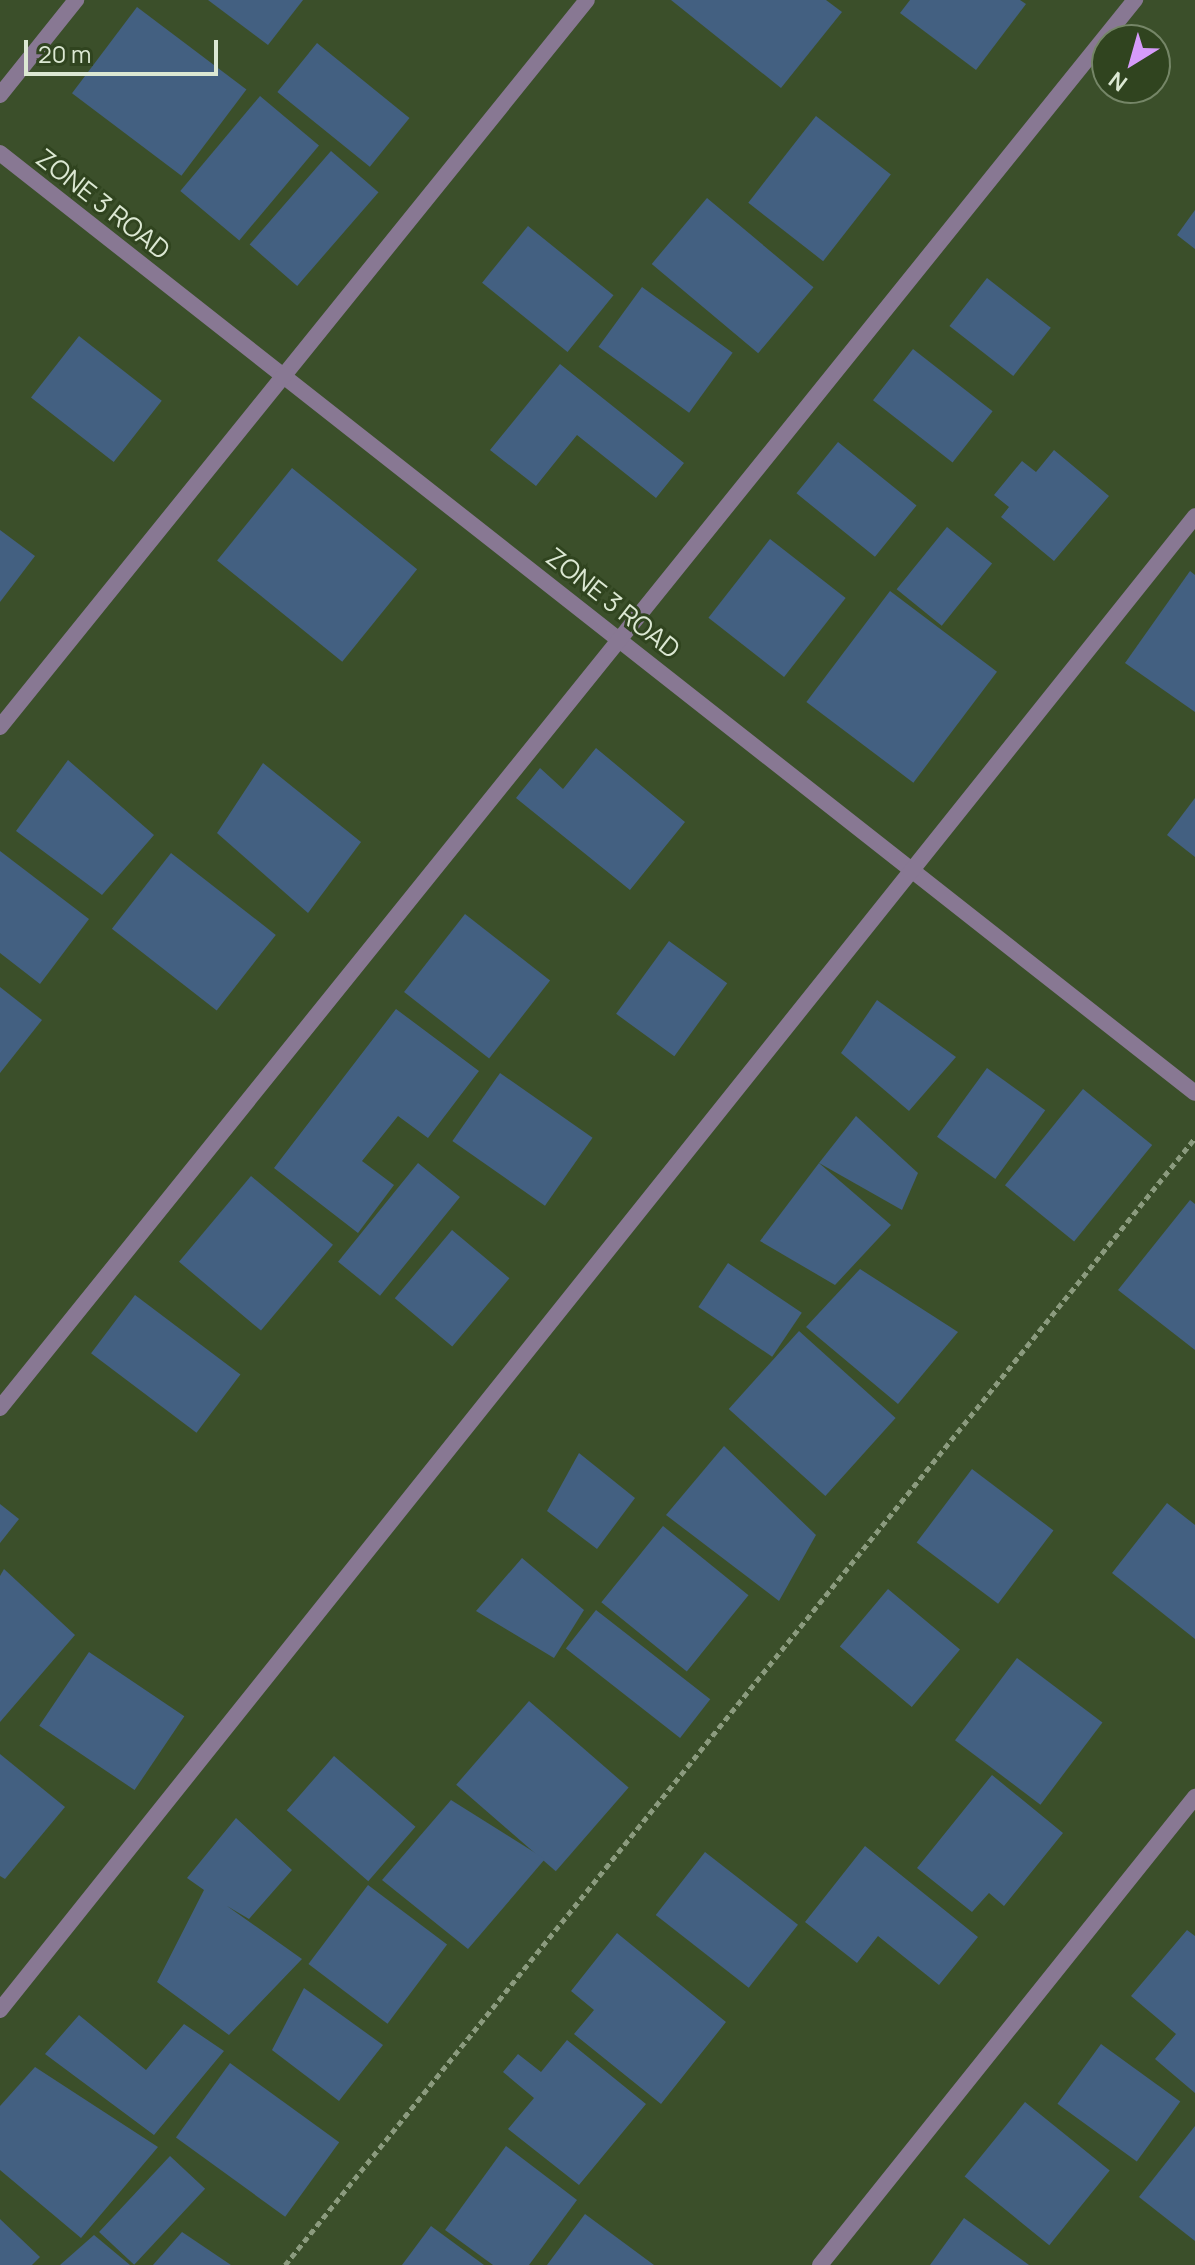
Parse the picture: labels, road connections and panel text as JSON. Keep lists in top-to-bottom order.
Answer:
{
  "streets": {
    "street": ["ZONE 3 ROAD"]
  },
  "scale_bar": "20 m",
  "north": "bottom left"
}
